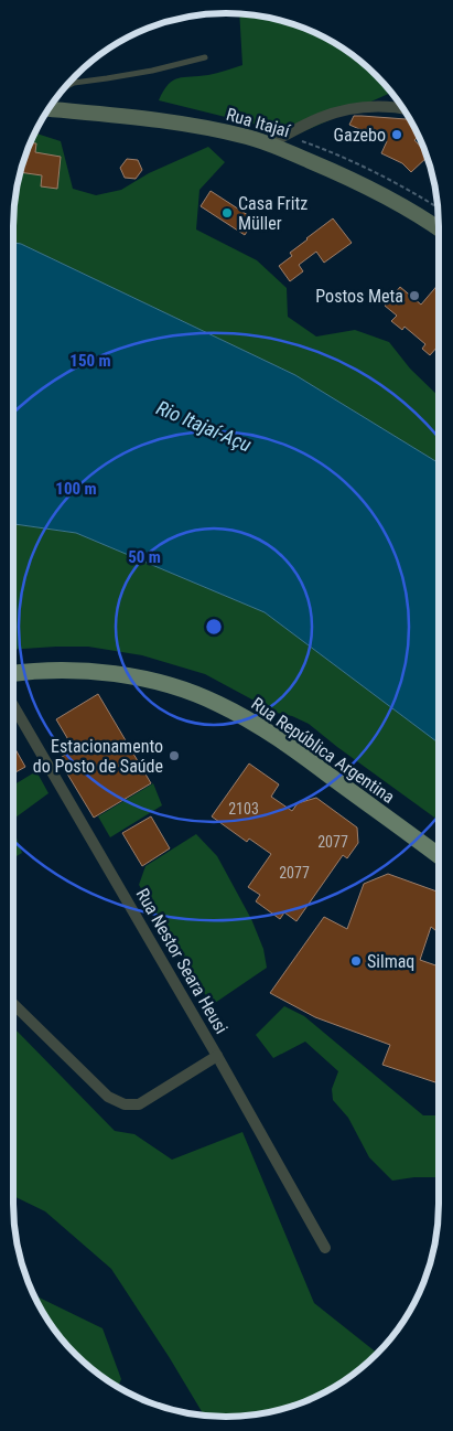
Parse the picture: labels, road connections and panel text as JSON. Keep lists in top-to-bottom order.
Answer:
{
  "streets": {
    "main road": ["Rua Itajaí", "Rua República Argentina"],
    "street": ["Rua Nestor Seara Heusi"]
  },
  "water": ["Rio Itajaí-Açu"],
  "places": [
    "Gazebo",
    "Casa Fritz Müller",
    "Postos Meta",
    "Estacionamento do Posto de Saúde",
    "Silmaq"
  ],
  "house_numbers": ["2103", "2077", "2077"],
  "rings": ["150 m", "100 m", "50 m"]
}
